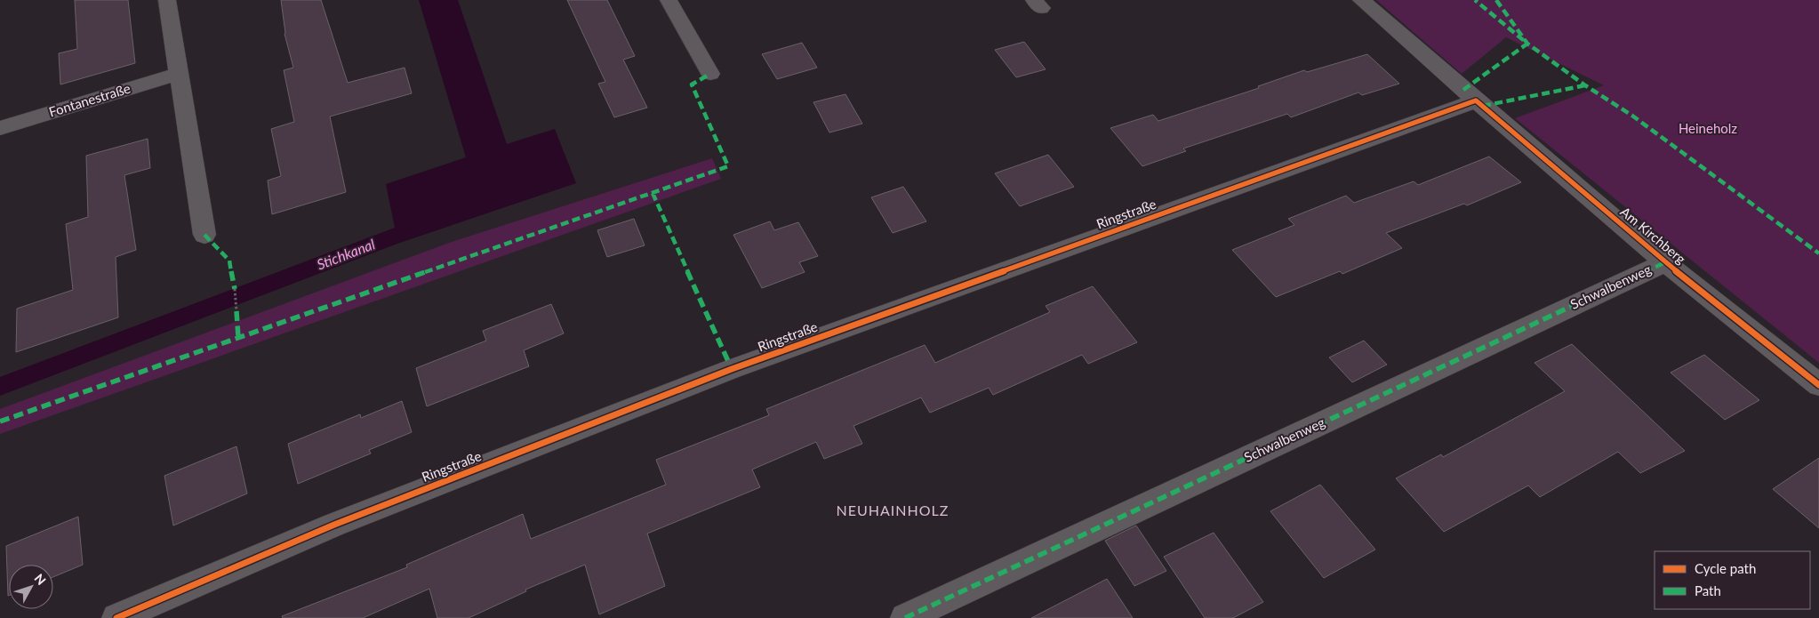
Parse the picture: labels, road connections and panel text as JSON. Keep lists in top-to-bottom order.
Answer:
{
  "streets": {
    "street": [
      "Fontanestraße",
      "Ringstraße",
      "Am Kirchberg",
      "Schwalbenweg"
    ]
  },
  "crossings": [
    ["Ringstraße", "Am Kirchberg"],
    ["Am Kirchberg", "Schwalbenweg"]
  ],
  "districts": ["NEUHAINHOLZ"],
  "water": ["Stichkanal"],
  "parks": ["Heineholz"],
  "legend": ["Cycle path", "Path"],
  "north": "top right"
}
